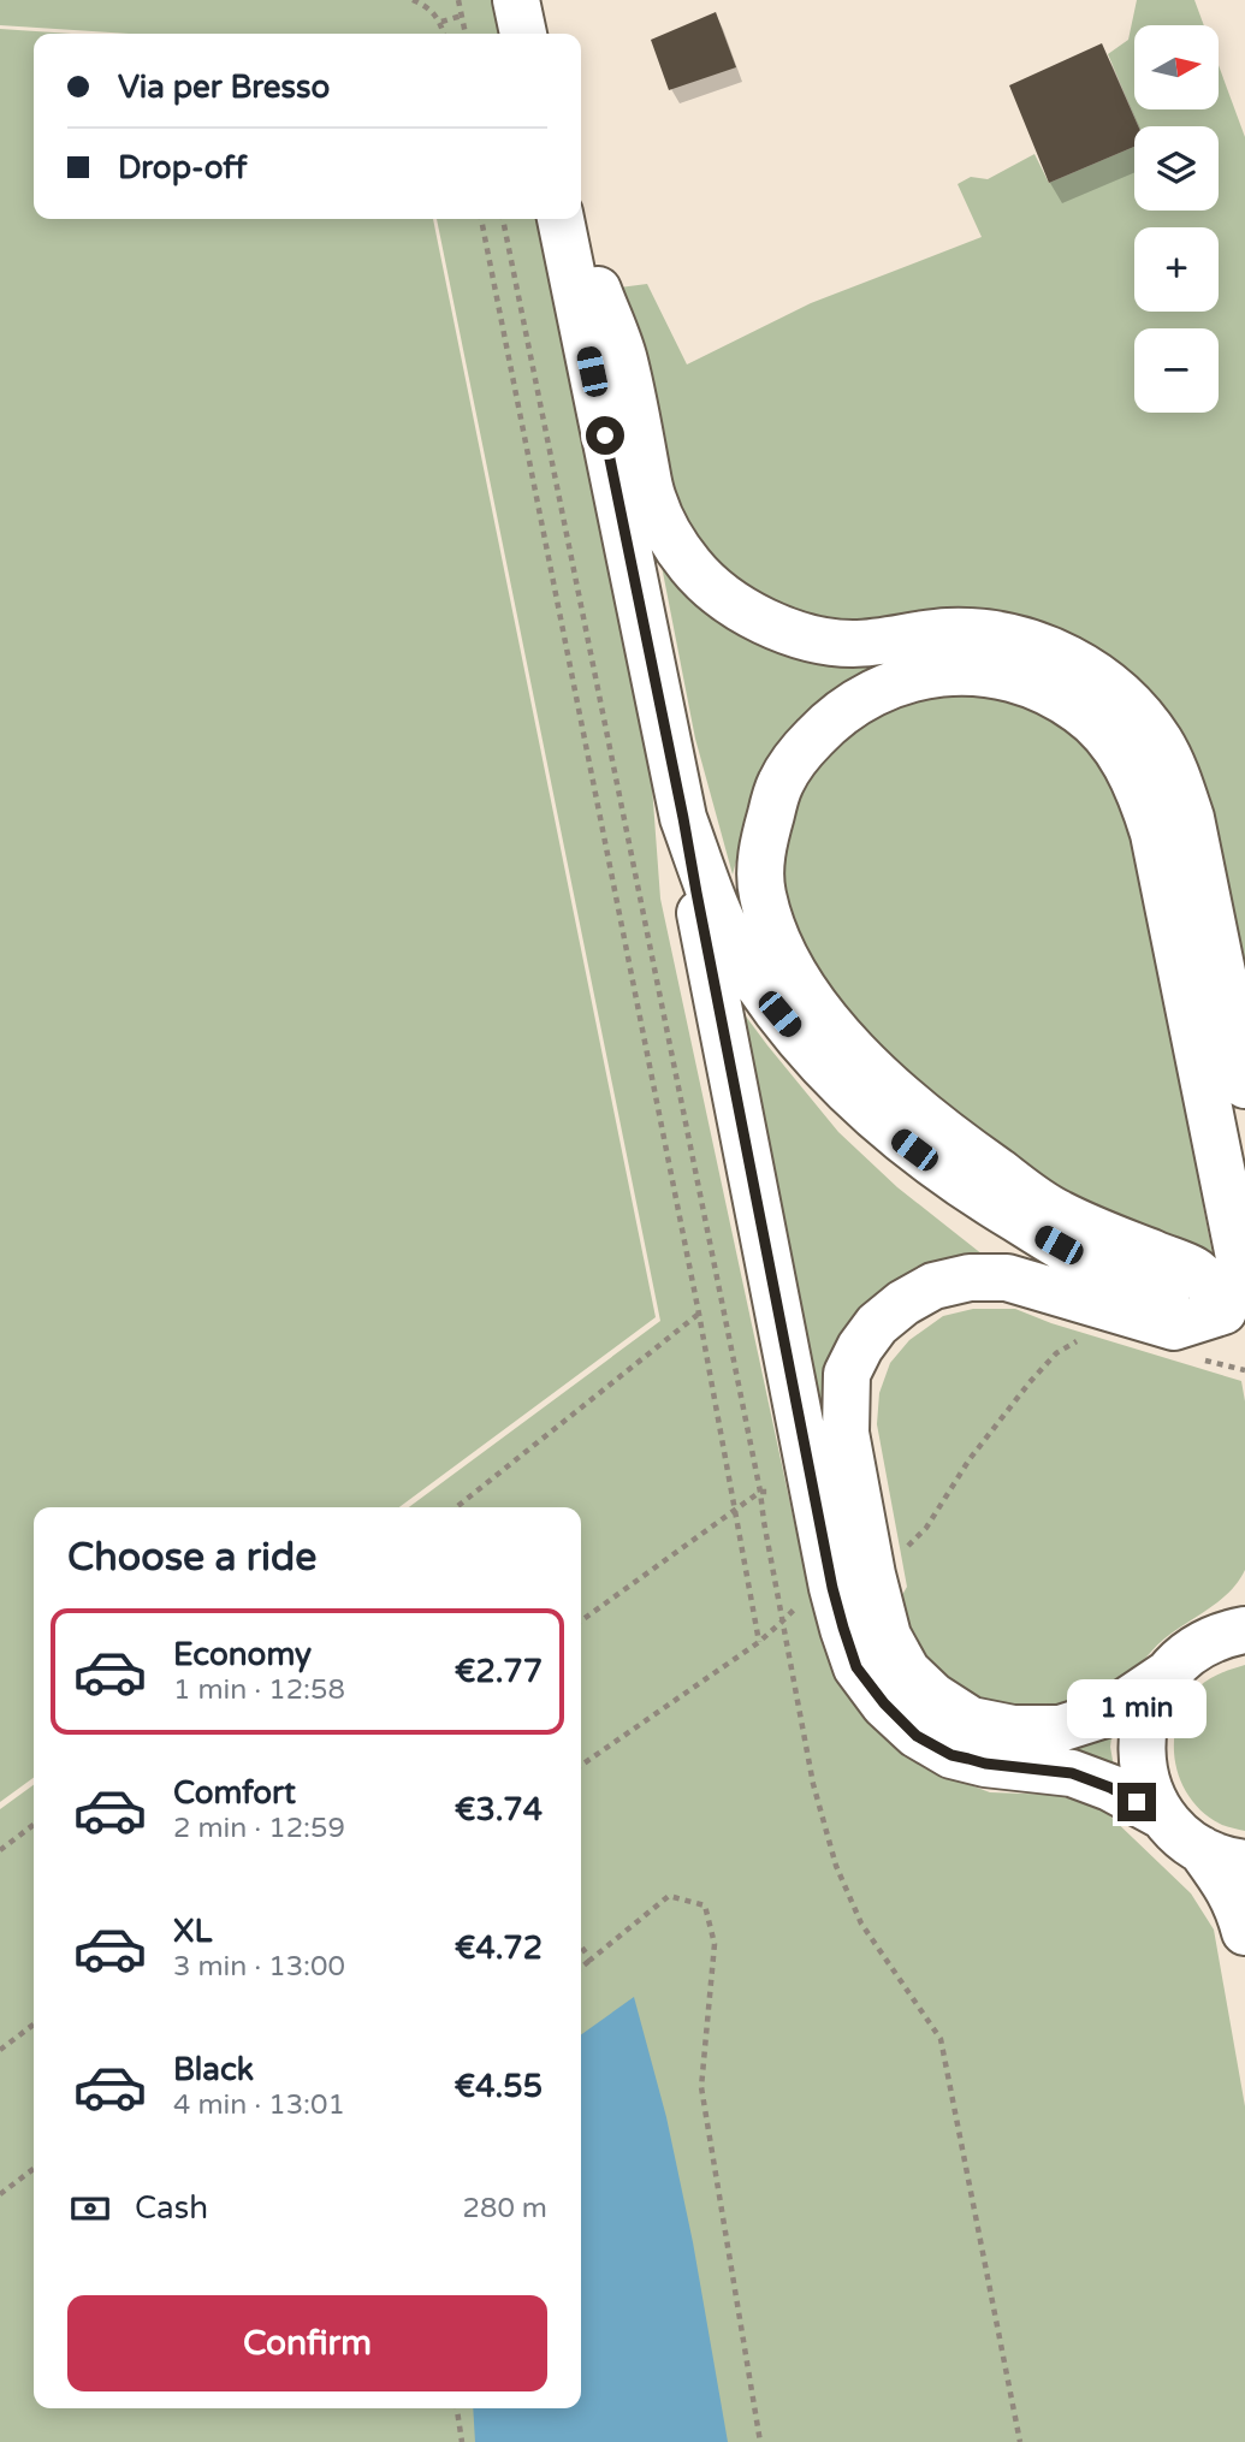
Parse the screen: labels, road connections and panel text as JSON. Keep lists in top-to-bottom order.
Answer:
{
  "north": "right",
  "page": {
    "map_buttons": ["+", "−"],
    "banner": ["Via per Bresso", "Drop-off"],
    "heading": "Choose a ride",
    "list": [
      {
        "name": "Economy",
        "note": "1 min · 12:58",
        "value": "€2.77"
      },
      {
        "name": "Comfort",
        "note": "2 min · 12:59",
        "value": "€3.74"
      },
      {
        "name": "XL",
        "note": "3 min · 13:00",
        "value": "€4.72"
      },
      {
        "name": "Black",
        "note": "4 min · 13:01",
        "value": "€4.55"
      }
    ],
    "bubble": "1 min",
    "pay": ["Cash", "280 m"],
    "buttons": "Confirm"
  }
}
